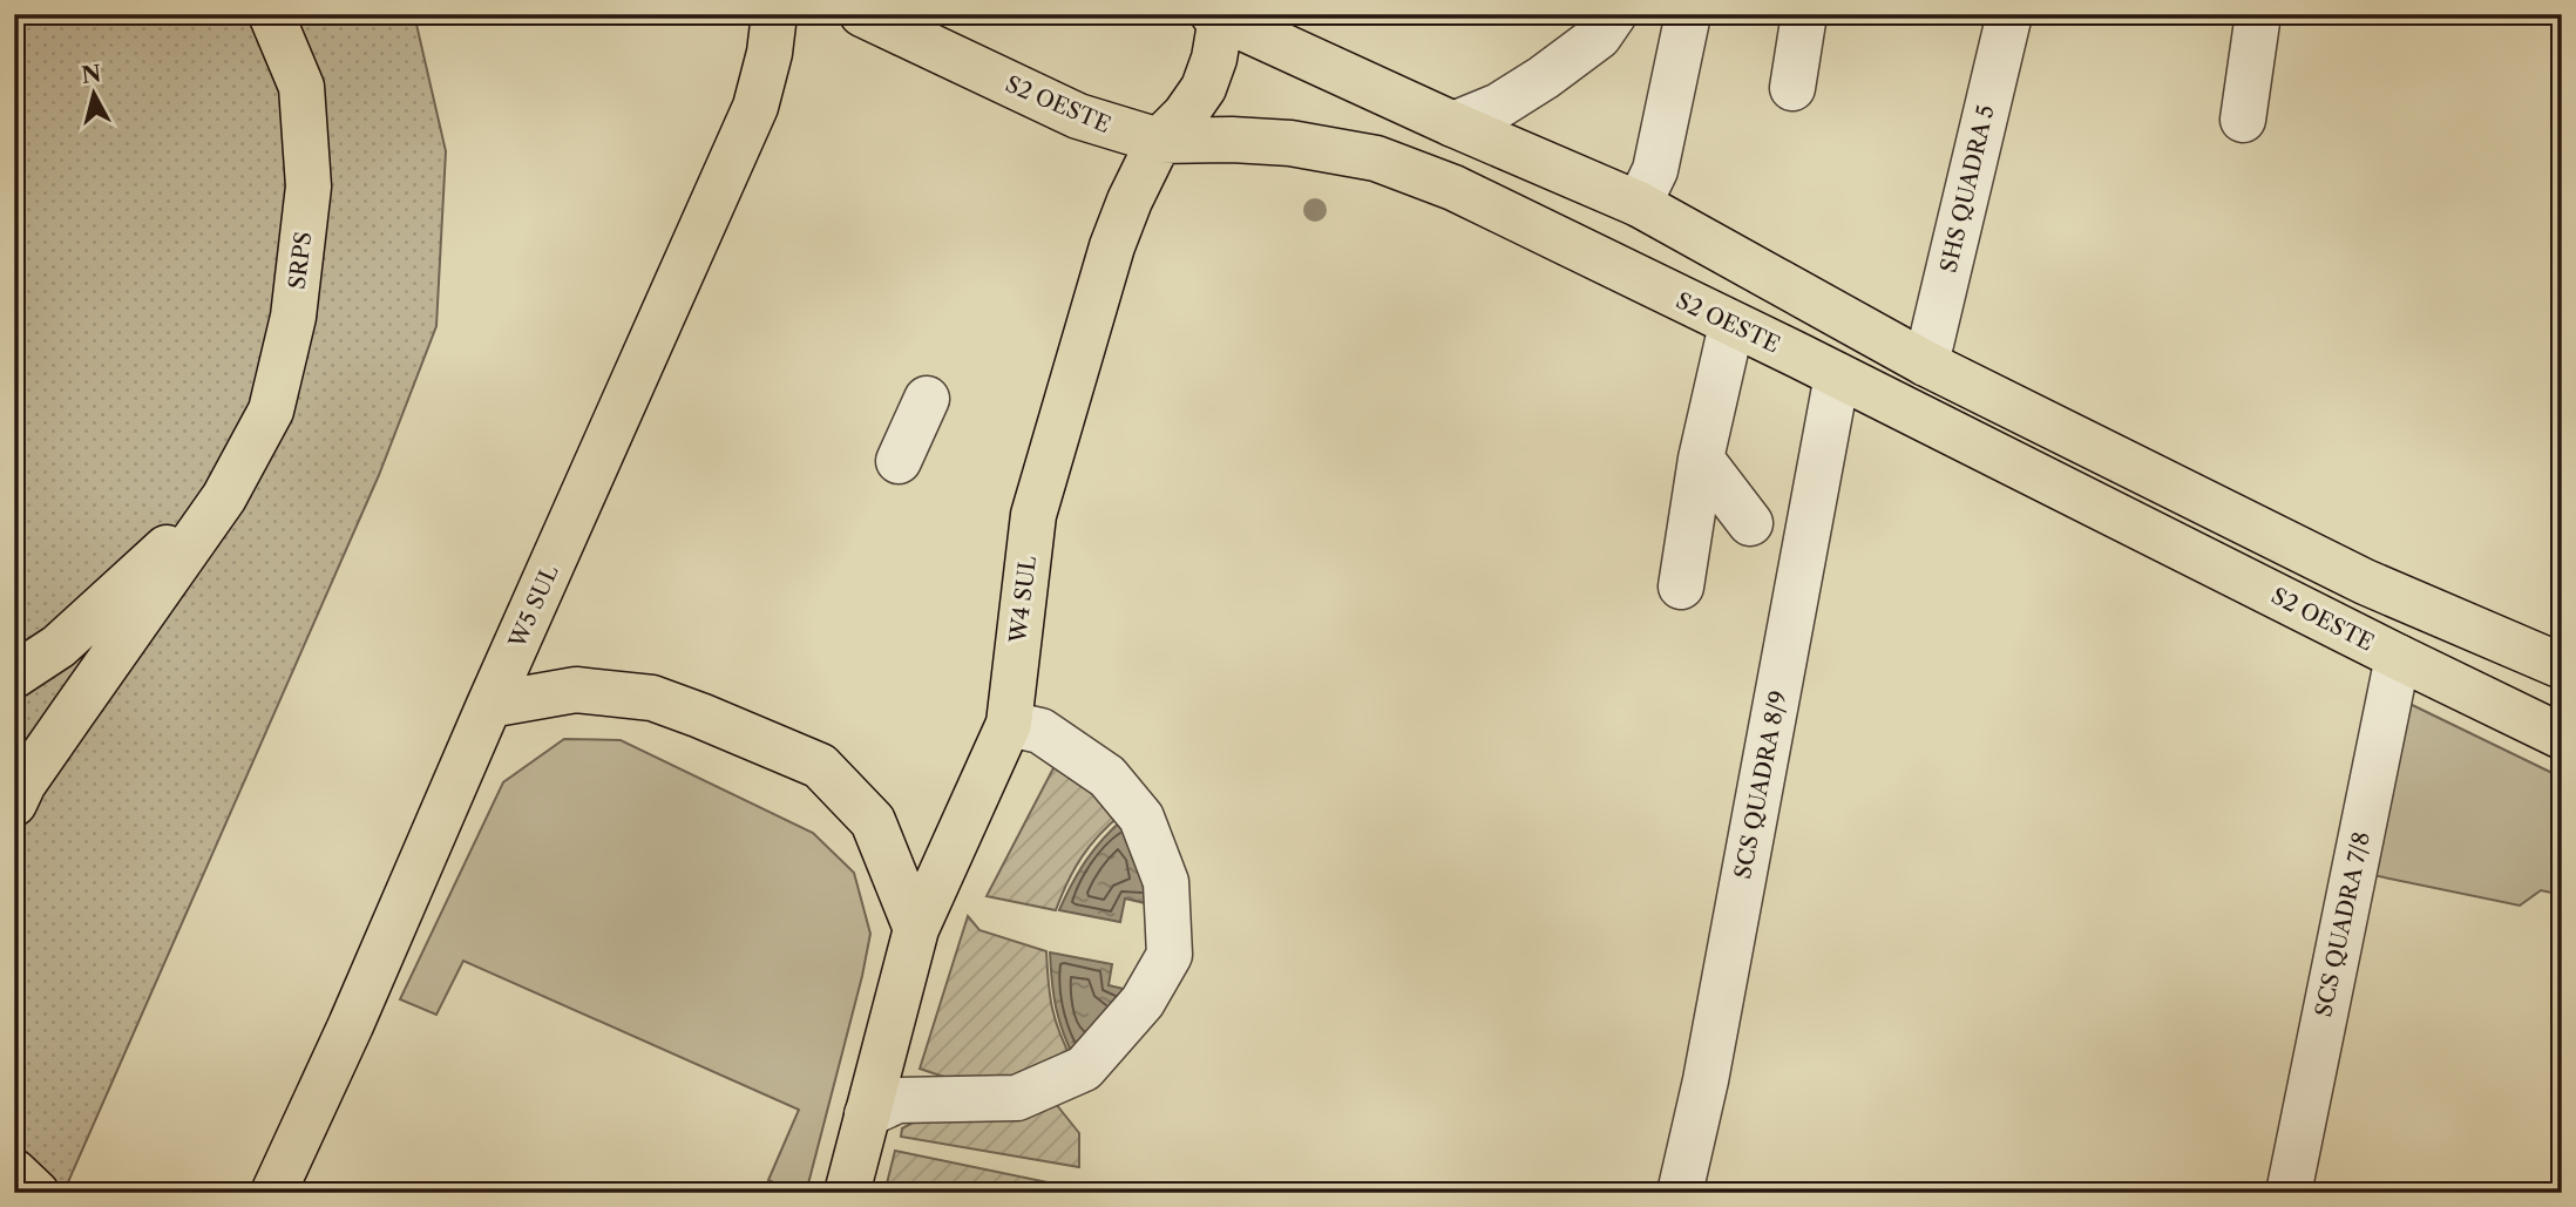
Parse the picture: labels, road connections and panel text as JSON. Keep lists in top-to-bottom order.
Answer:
{
  "streets": {
    "main road": [
      "S2 OESTE",
      "SRPS",
      "W4 SUL",
      "W5 SUL"
    ],
    "street": ["SHS QUADRA 5", "SCS QUADRA 8/9", "SCS QUADRA 7/8"]
  },
  "crossings": [
    ["S2 OESTE", "W4 SUL"],
    ["S2 OESTE", "SCS QUADRA 8/9"],
    ["S2 OESTE", "SCS QUADRA 7/8"]
  ],
  "north": "top"
}
